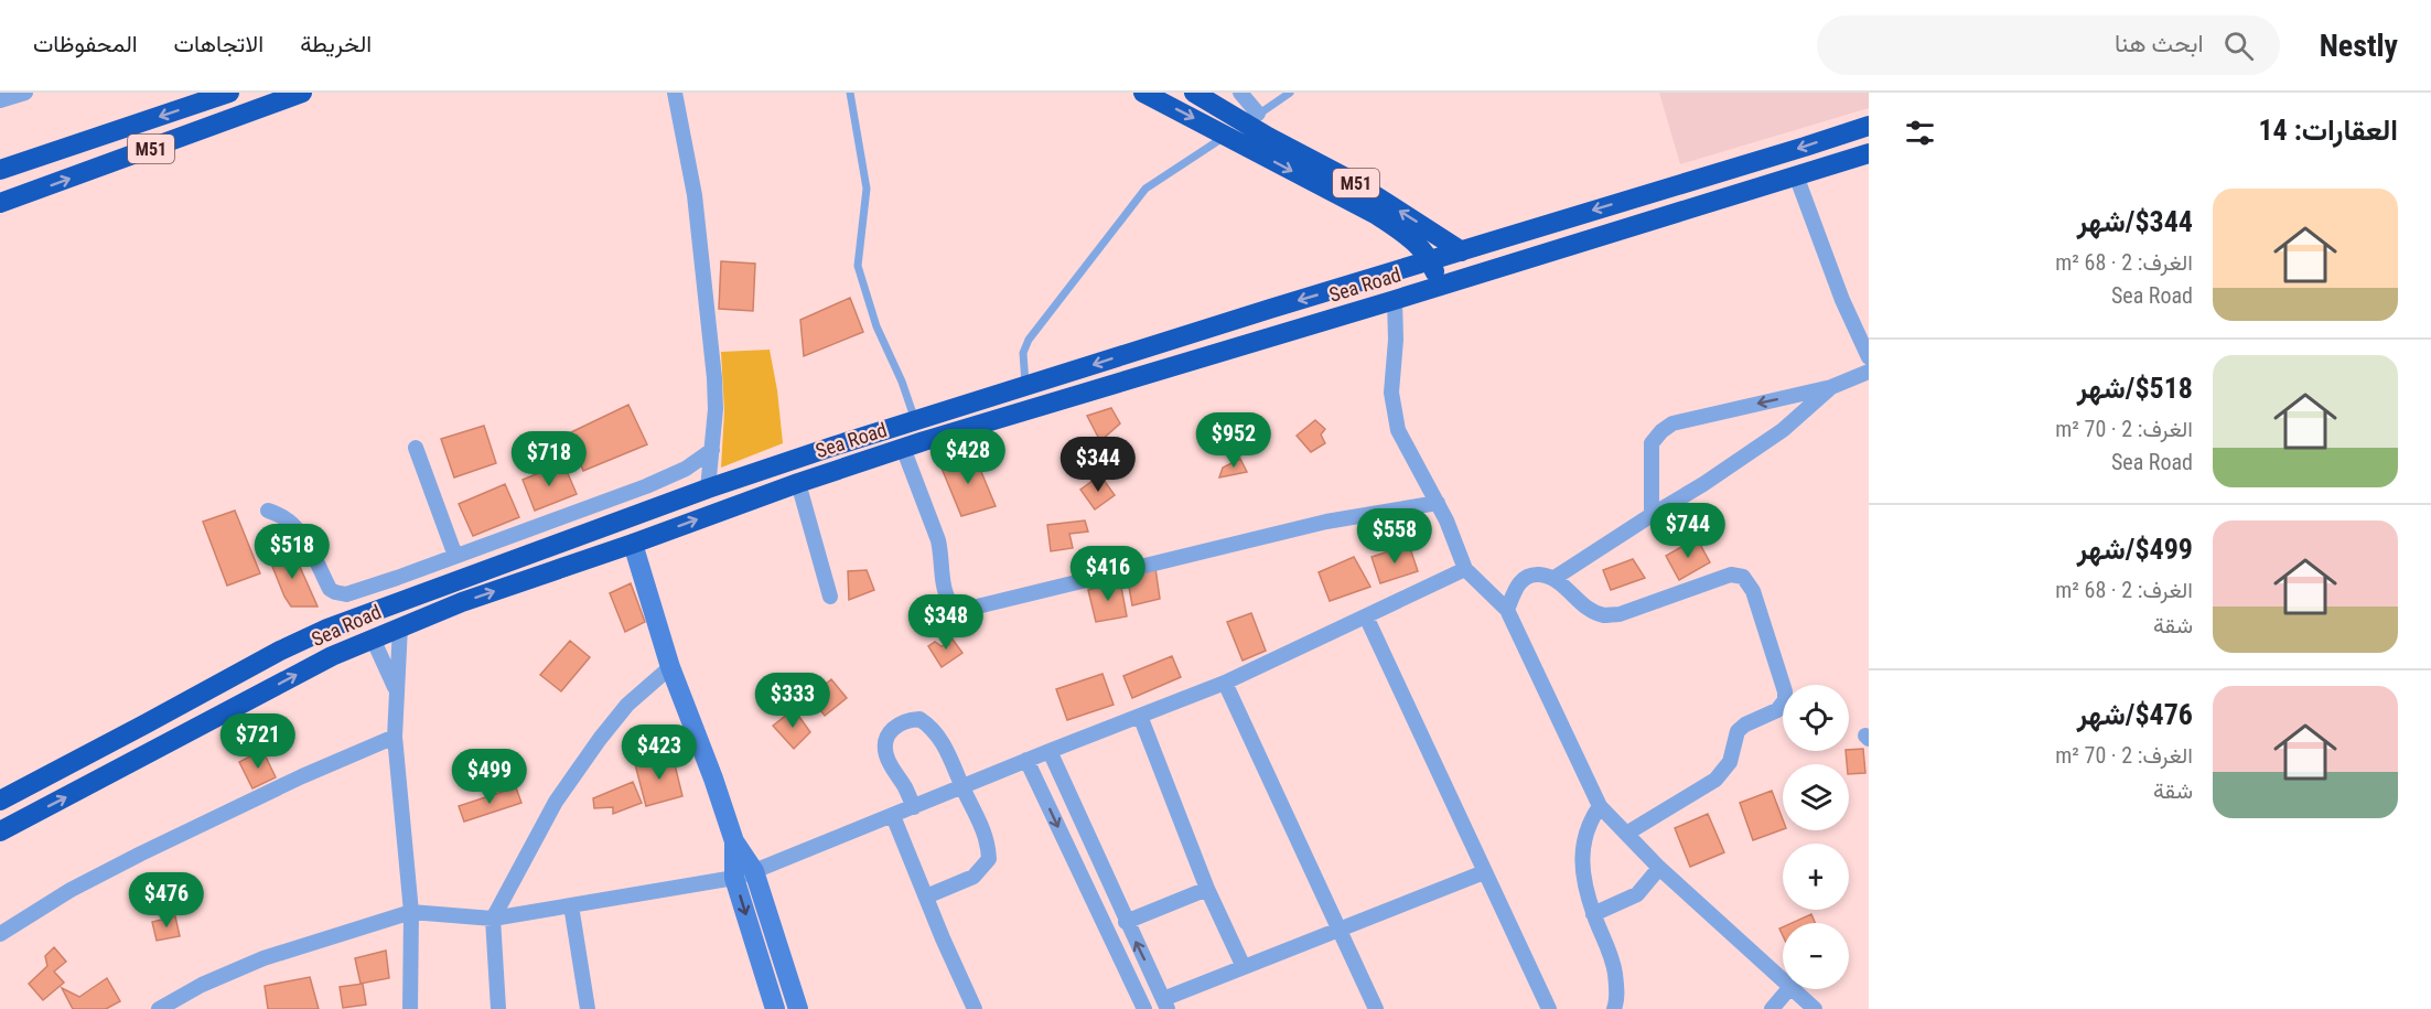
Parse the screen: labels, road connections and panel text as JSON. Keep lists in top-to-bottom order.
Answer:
{
  "streets": {
    "highway": ["M51", "Sea Road"]
  },
  "crossings": [
    ["M51", "Sea Road"]
  ],
  "page": {
    "header": "Nestly",
    "search": "ابحث هنا",
    "nav": ["الخريطة", "الاتجاهات", "المحفوظات"],
    "heading": "العقارات: 14",
    "list": [
      {
        "name": "$344/شهر",
        "note": "الغرف: 2 · 68 m² · Sea Road"
      },
      {
        "name": "$518/شهر",
        "note": "الغرف: 2 · 70 m² · Sea Road"
      },
      {
        "name": "$499/شهر",
        "note": "الغرف: 2 · 68 m² · شقة"
      },
      {
        "name": "$476/شهر",
        "note": "الغرف: 2 · 70 m² · شقة"
      }
    ],
    "price": [
      "$952",
      "$428",
      "$718",
      "$344",
      "$744",
      "$558",
      "$518",
      "$416",
      "$348",
      "$333",
      "$721",
      "$423",
      "$499",
      "$476"
    ],
    "map_buttons": ["+", "−"]
  }
}
